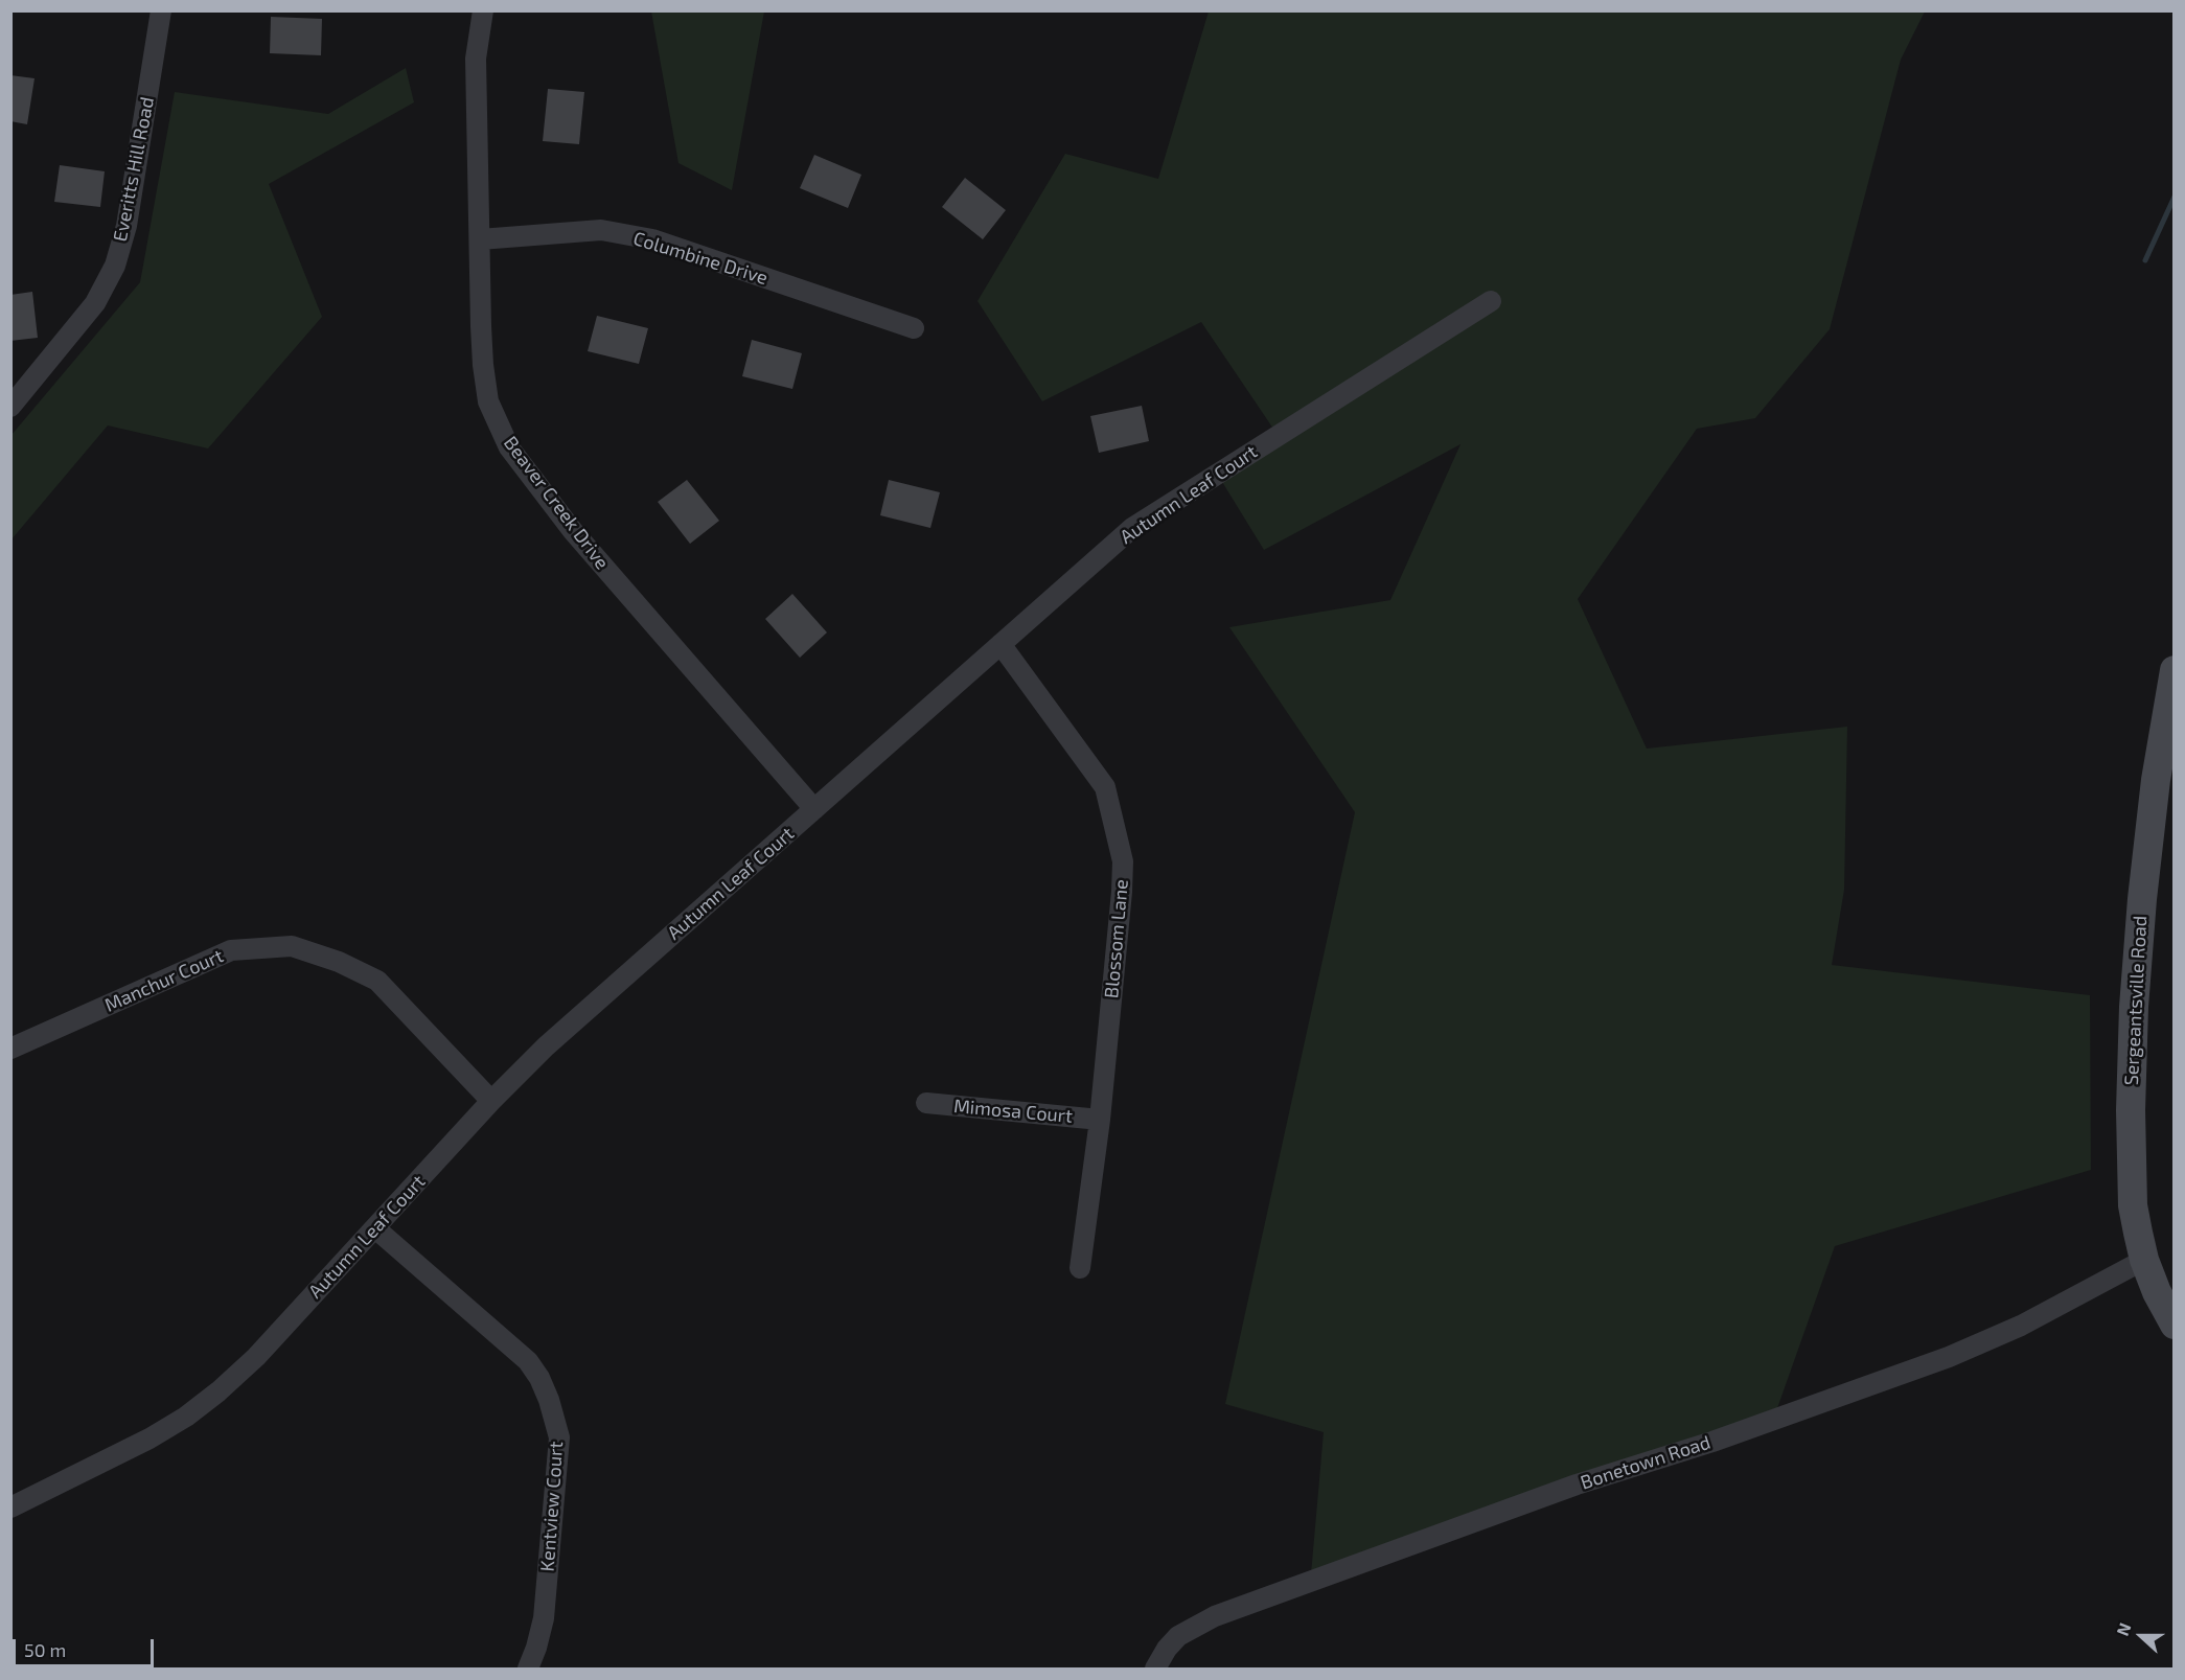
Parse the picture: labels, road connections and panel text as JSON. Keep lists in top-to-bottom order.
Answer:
{
  "streets": {
    "main road": ["Sergeantsville Road"],
    "street": [
      "Everitts Hill Road",
      "Columbine Drive",
      "Autumn Leaf Court",
      "Beaver Creek Drive",
      "Blossom Lane",
      "Manchur Court",
      "Mimosa Court",
      "Bonetown Road",
      "Kentview Court"
    ]
  },
  "crossings": [
    ["Columbine Drive", "Beaver Creek Drive"],
    ["Autumn Leaf Court", "Beaver Creek Drive"],
    ["Autumn Leaf Court", "Blossom Lane"],
    ["Autumn Leaf Court", "Manchur Court"],
    ["Autumn Leaf Court", "Kentview Court"],
    ["Blossom Lane", "Mimosa Court"],
    ["Sergeantsville Road", "Bonetown Road"]
  ],
  "scale_bar": "50 m",
  "north": "left"
}
